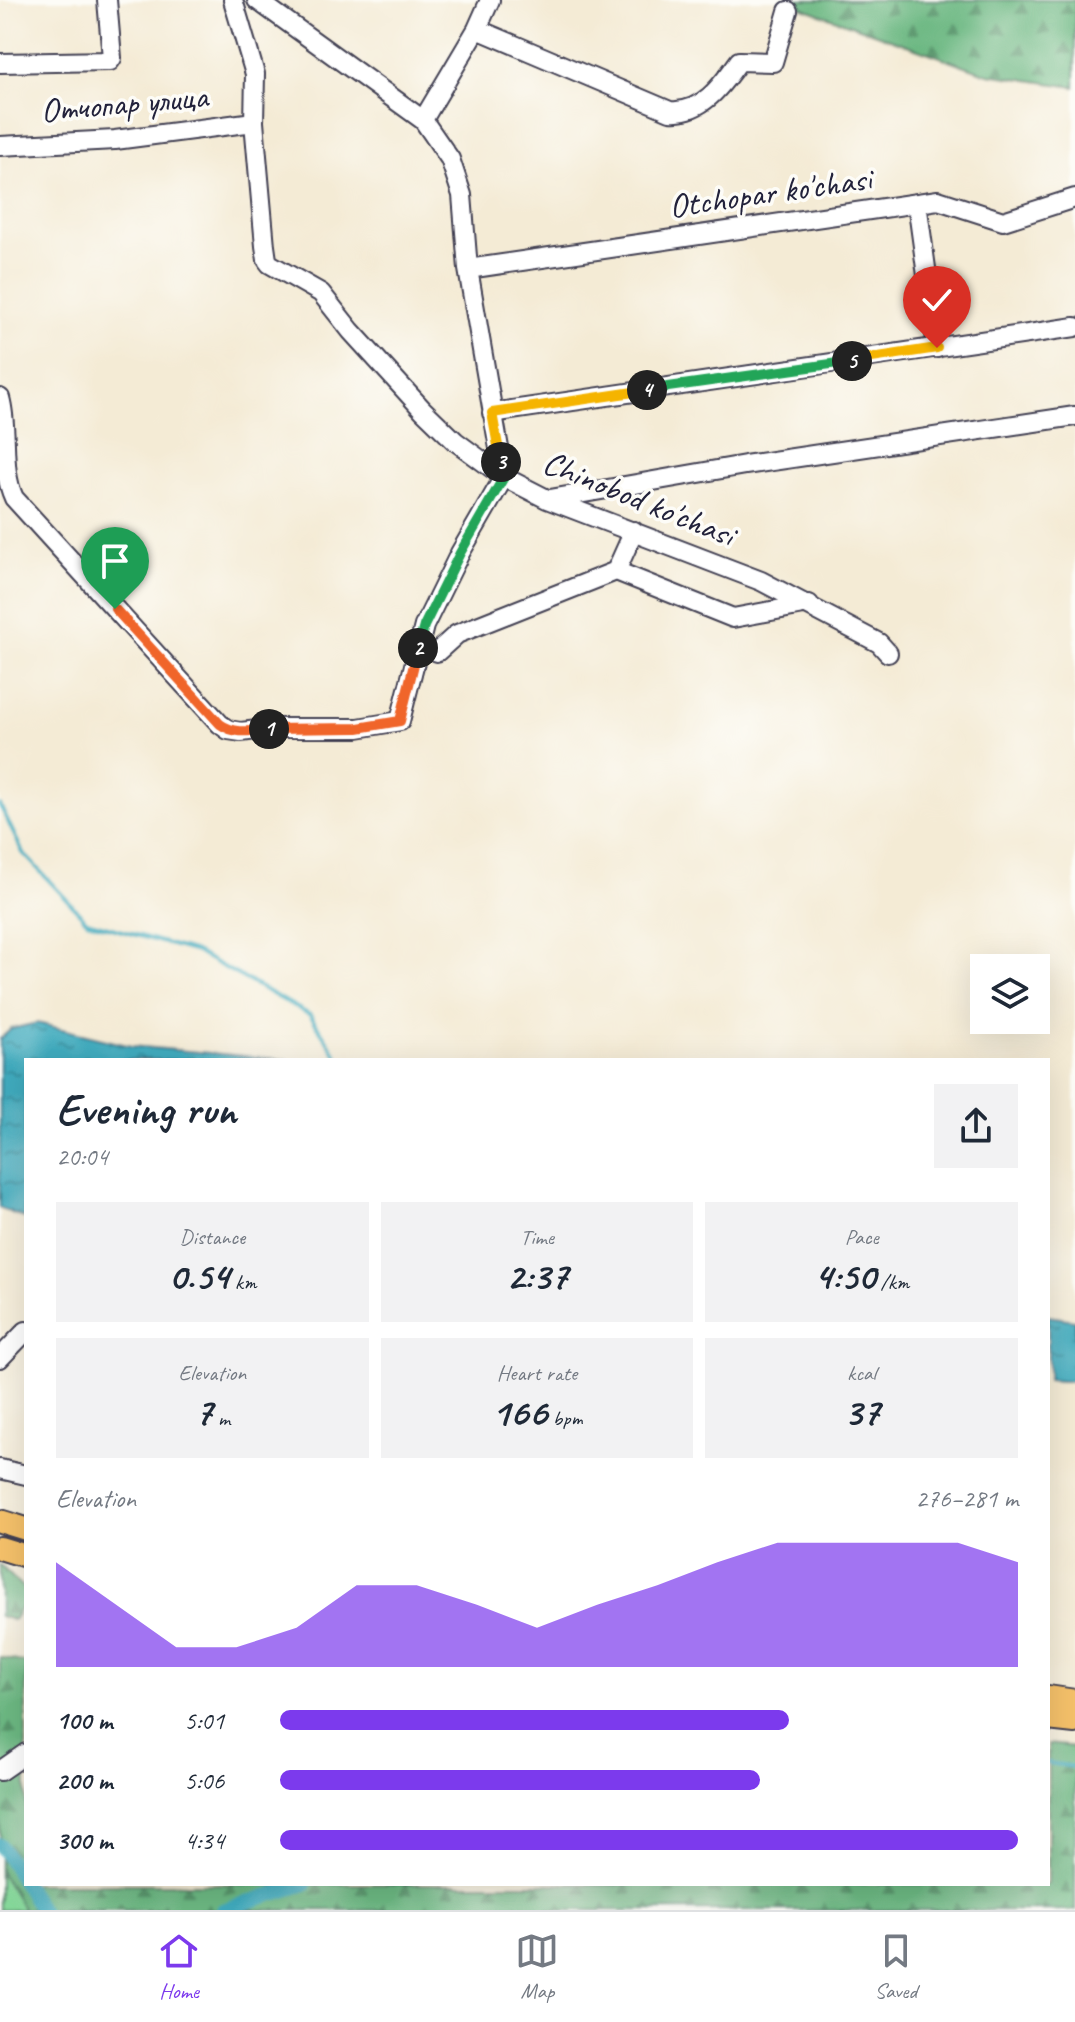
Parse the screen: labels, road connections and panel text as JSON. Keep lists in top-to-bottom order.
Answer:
{
  "streets": {
    "street": ["Отчопар улица", "Otchopar ko'chasi", "Chinobod ko'chasi"]
  },
  "crossings": [
    ["Отчопар улица", "Chinobod ko'chasi"]
  ],
  "page": {
    "pins": [
      "5",
      "4",
      "3",
      "2",
      "1"
    ],
    "heading": ["Evening run", "20:04"],
    "stats": [
      ["Distance", "0.54 km"],
      ["Time", "2:37"],
      ["Pace", "4:50 /km"],
      ["Elevation", "7 m"],
      ["Heart rate", "166 bpm"],
      ["kcal", "37"]
    ],
    "chart": ["Elevation", "276–281 m"],
    "list": [
      {
        "name": "100 m",
        "note": "5:01"
      },
      {
        "name": "200 m",
        "note": "5:06"
      },
      {
        "name": "300 m",
        "note": "4:34"
      }
    ],
    "tabs": ["Home", "Map", "Saved"]
  }
}
